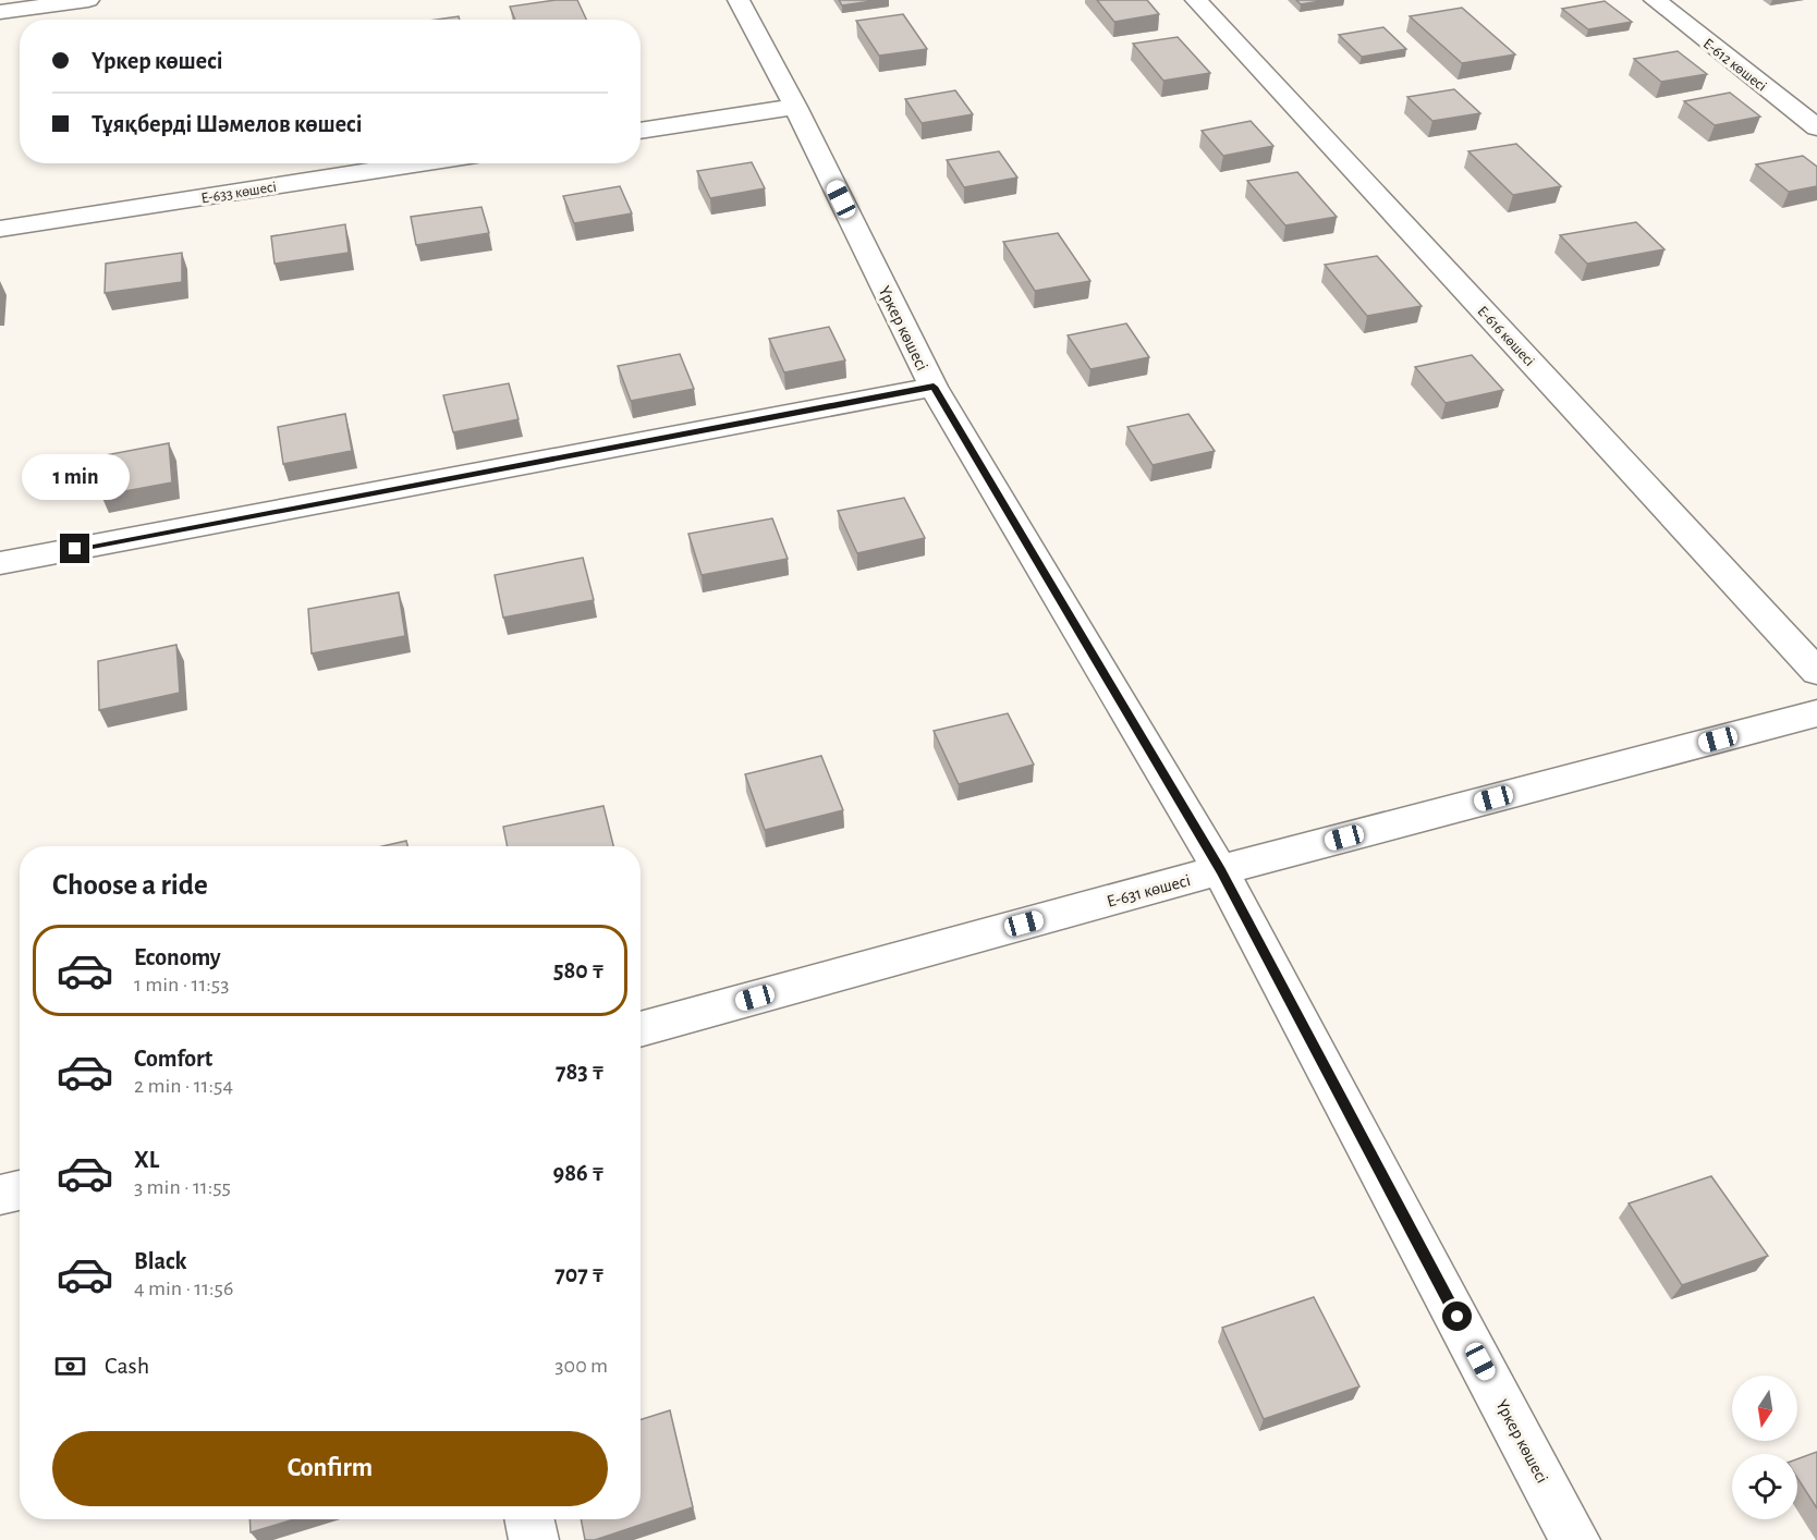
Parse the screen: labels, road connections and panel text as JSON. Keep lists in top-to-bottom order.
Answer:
{
  "streets": {
    "street": [
      "Е-612 көшесі",
      "Е-633 көшесі",
      "Үркер көшесі",
      "Е-616 көшесі",
      "Е-631 көшесі"
    ]
  },
  "crossings": [
    ["Үркер көшесі", "Е-631 көшесі"]
  ],
  "north": "bottom",
  "page": {
    "banner": ["Үркер көшесі", "Тұяқберді Шәмелов көшесі"],
    "bubble": "1 min",
    "heading": "Choose a ride",
    "list": [
      {
        "name": "Economy",
        "note": "1 min · 11:53",
        "value": "580 ₸"
      },
      {
        "name": "Comfort",
        "note": "2 min · 11:54",
        "value": "783 ₸"
      },
      {
        "name": "XL",
        "note": "3 min · 11:55",
        "value": "986 ₸"
      },
      {
        "name": "Black",
        "note": "4 min · 11:56",
        "value": "707 ₸"
      }
    ],
    "pay": ["Cash", "300 m"],
    "buttons": "Confirm"
  }
}
